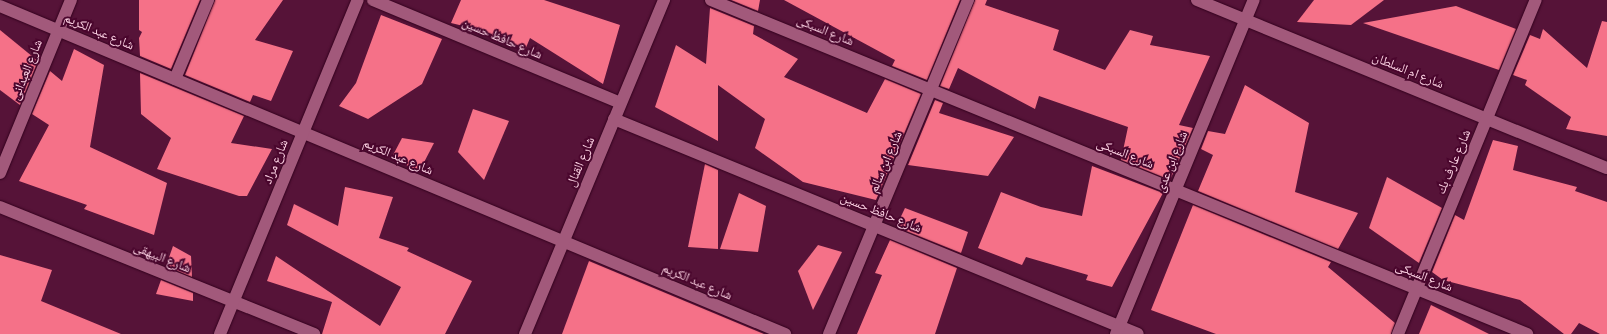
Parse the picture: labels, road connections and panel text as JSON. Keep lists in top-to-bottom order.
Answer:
{
  "streets": {
    "street": [
      "شارع السبكى",
      "شارع عبد الكريم",
      "شارع حافظ حسين",
      "شارع العبدانى",
      "شارع ام السلطان",
      "شارع مراد",
      "شارع القنال",
      "شارع ابن سالم",
      "شارع ابن عدى",
      "شارع عارف بك",
      "شارع البيهقى"
    ]
  },
  "crossings": [
    ["شارع السبكى", "شارع ابن سالم"],
    ["شارع السبكى", "شارع ابن عدى"],
    ["شارع السبكى", "شارع عارف بك"],
    ["شارع عبد الكريم", "شارع العبدانى"],
    ["شارع عبد الكريم", "شارع مراد"],
    ["شارع عبد الكريم", "شارع القنال"],
    ["شارع حافظ حسين", "شارع القنال"],
    ["شارع حافظ حسين", "شارع ابن سالم"],
    ["شارع حافظ حسين", "شارع ابن عدى"],
    ["شارع ام السلطان", "شارع ابن عدى"],
    ["شارع ام السلطان", "شارع عارف بك"],
    ["شارع مراد", "شارع البيهقى"]
  ]
}
